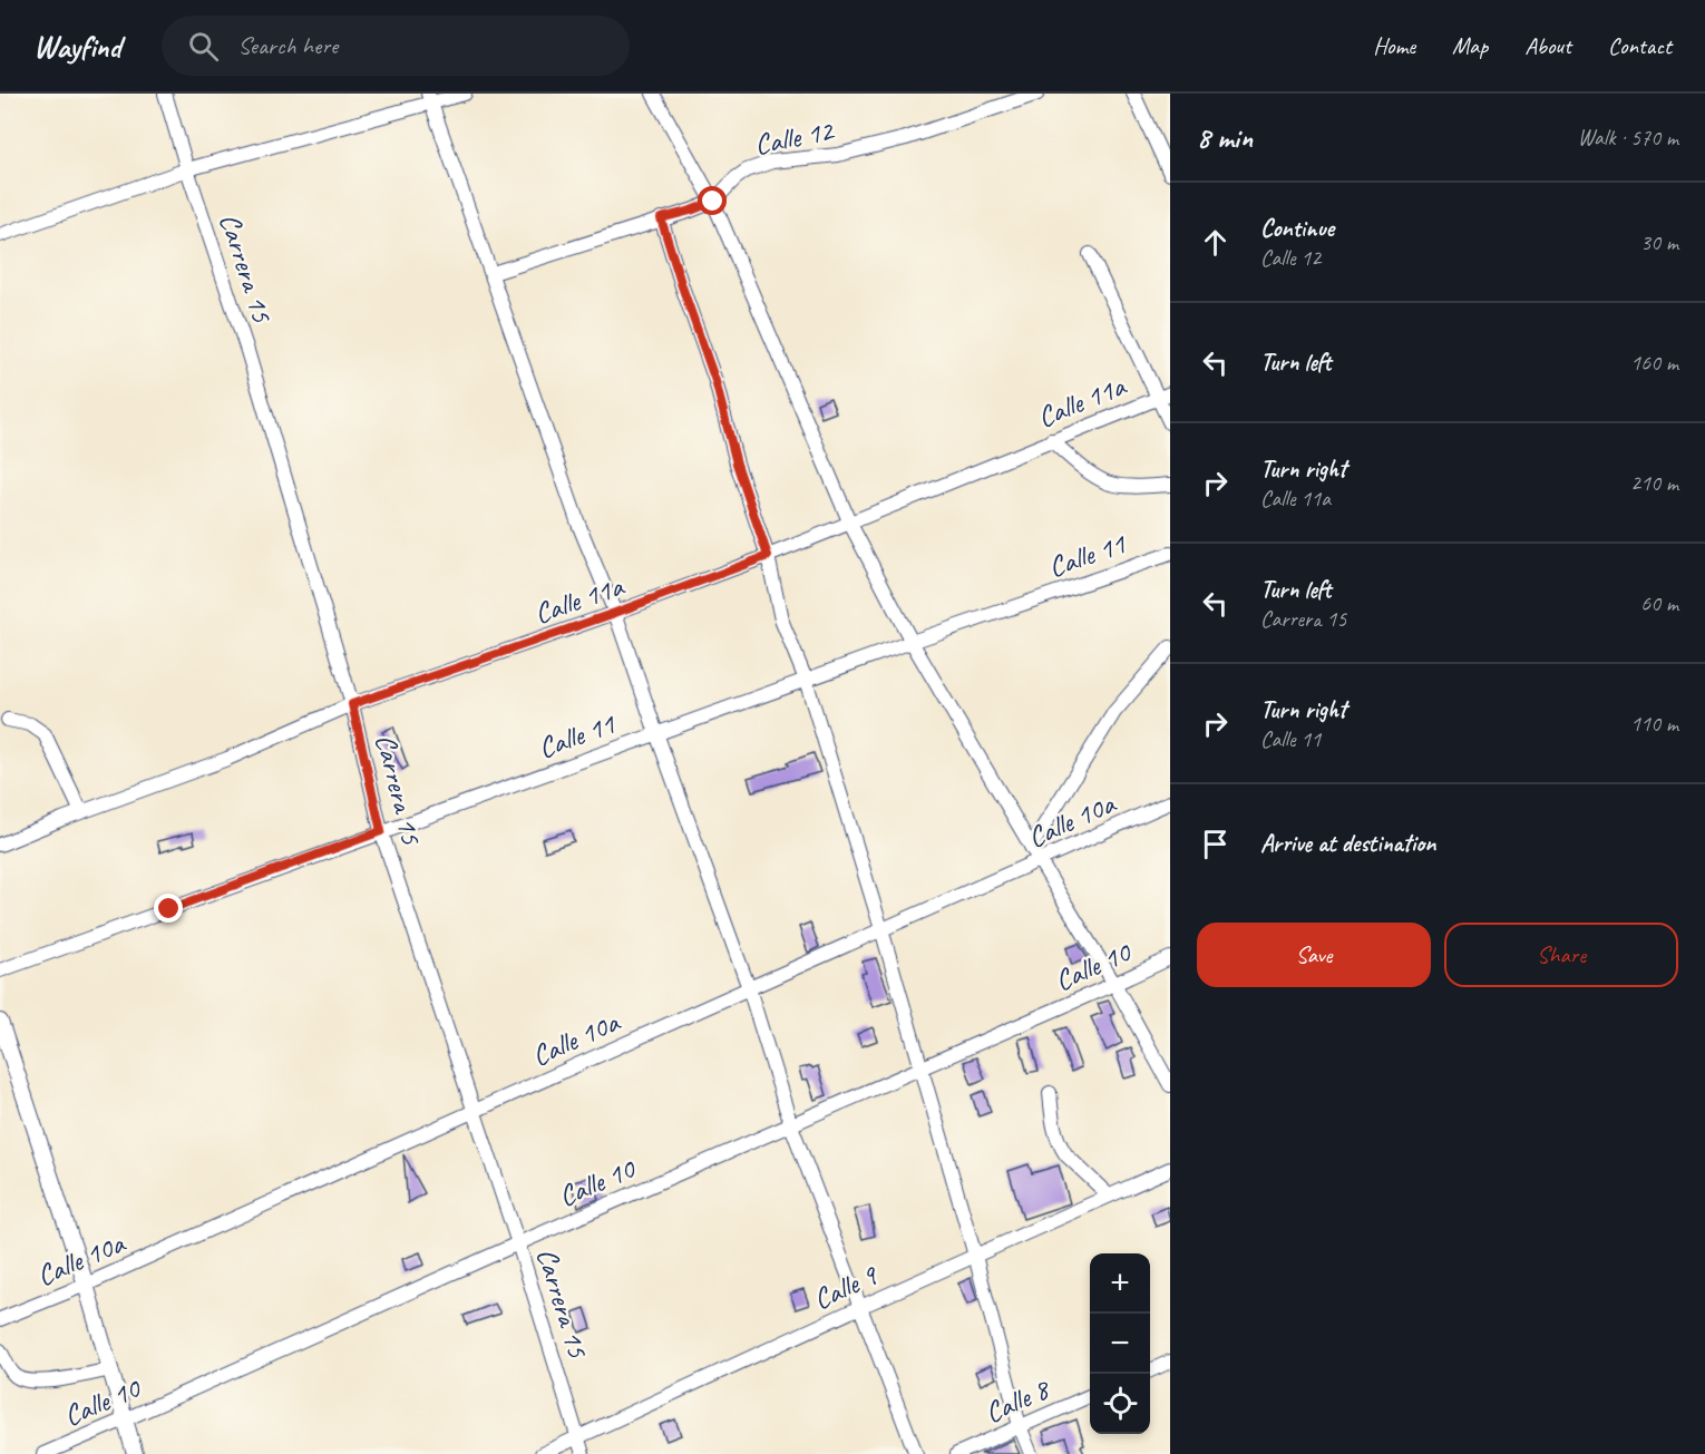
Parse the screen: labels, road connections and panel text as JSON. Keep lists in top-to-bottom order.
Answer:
{
  "streets": {
    "street": [
      "Calle 12",
      "Carrera 15",
      "Calle 11a",
      "Calle 11",
      "Calle 10a",
      "Calle 10",
      "Calle 9",
      "Calle 8"
    ]
  },
  "crossings": [
    ["Carrera 15", "Calle 11a"],
    ["Carrera 15", "Calle 11"],
    ["Carrera 15", "Calle 10a"],
    ["Carrera 15", "Calle 10"],
    ["Carrera 15", "Calle 9"]
  ],
  "page": {
    "header": "Wayfind",
    "search": "Search here",
    "nav": [
      "Home",
      "Map",
      "About",
      "Contact"
    ],
    "heading": ["8 min", "Walk · 570 m"],
    "list": [
      ["Continue", "Calle 12", "30 m"],
      ["Turn left", "160 m"],
      ["Turn right", "Calle 11a", "210 m"],
      ["Turn left", "Carrera 15", "60 m"],
      ["Turn right", "Calle 11", "110 m"],
      "Arrive at destination"
    ],
    "buttons": ["Save", "Share"],
    "map_buttons": ["+", "−"]
  }
}
